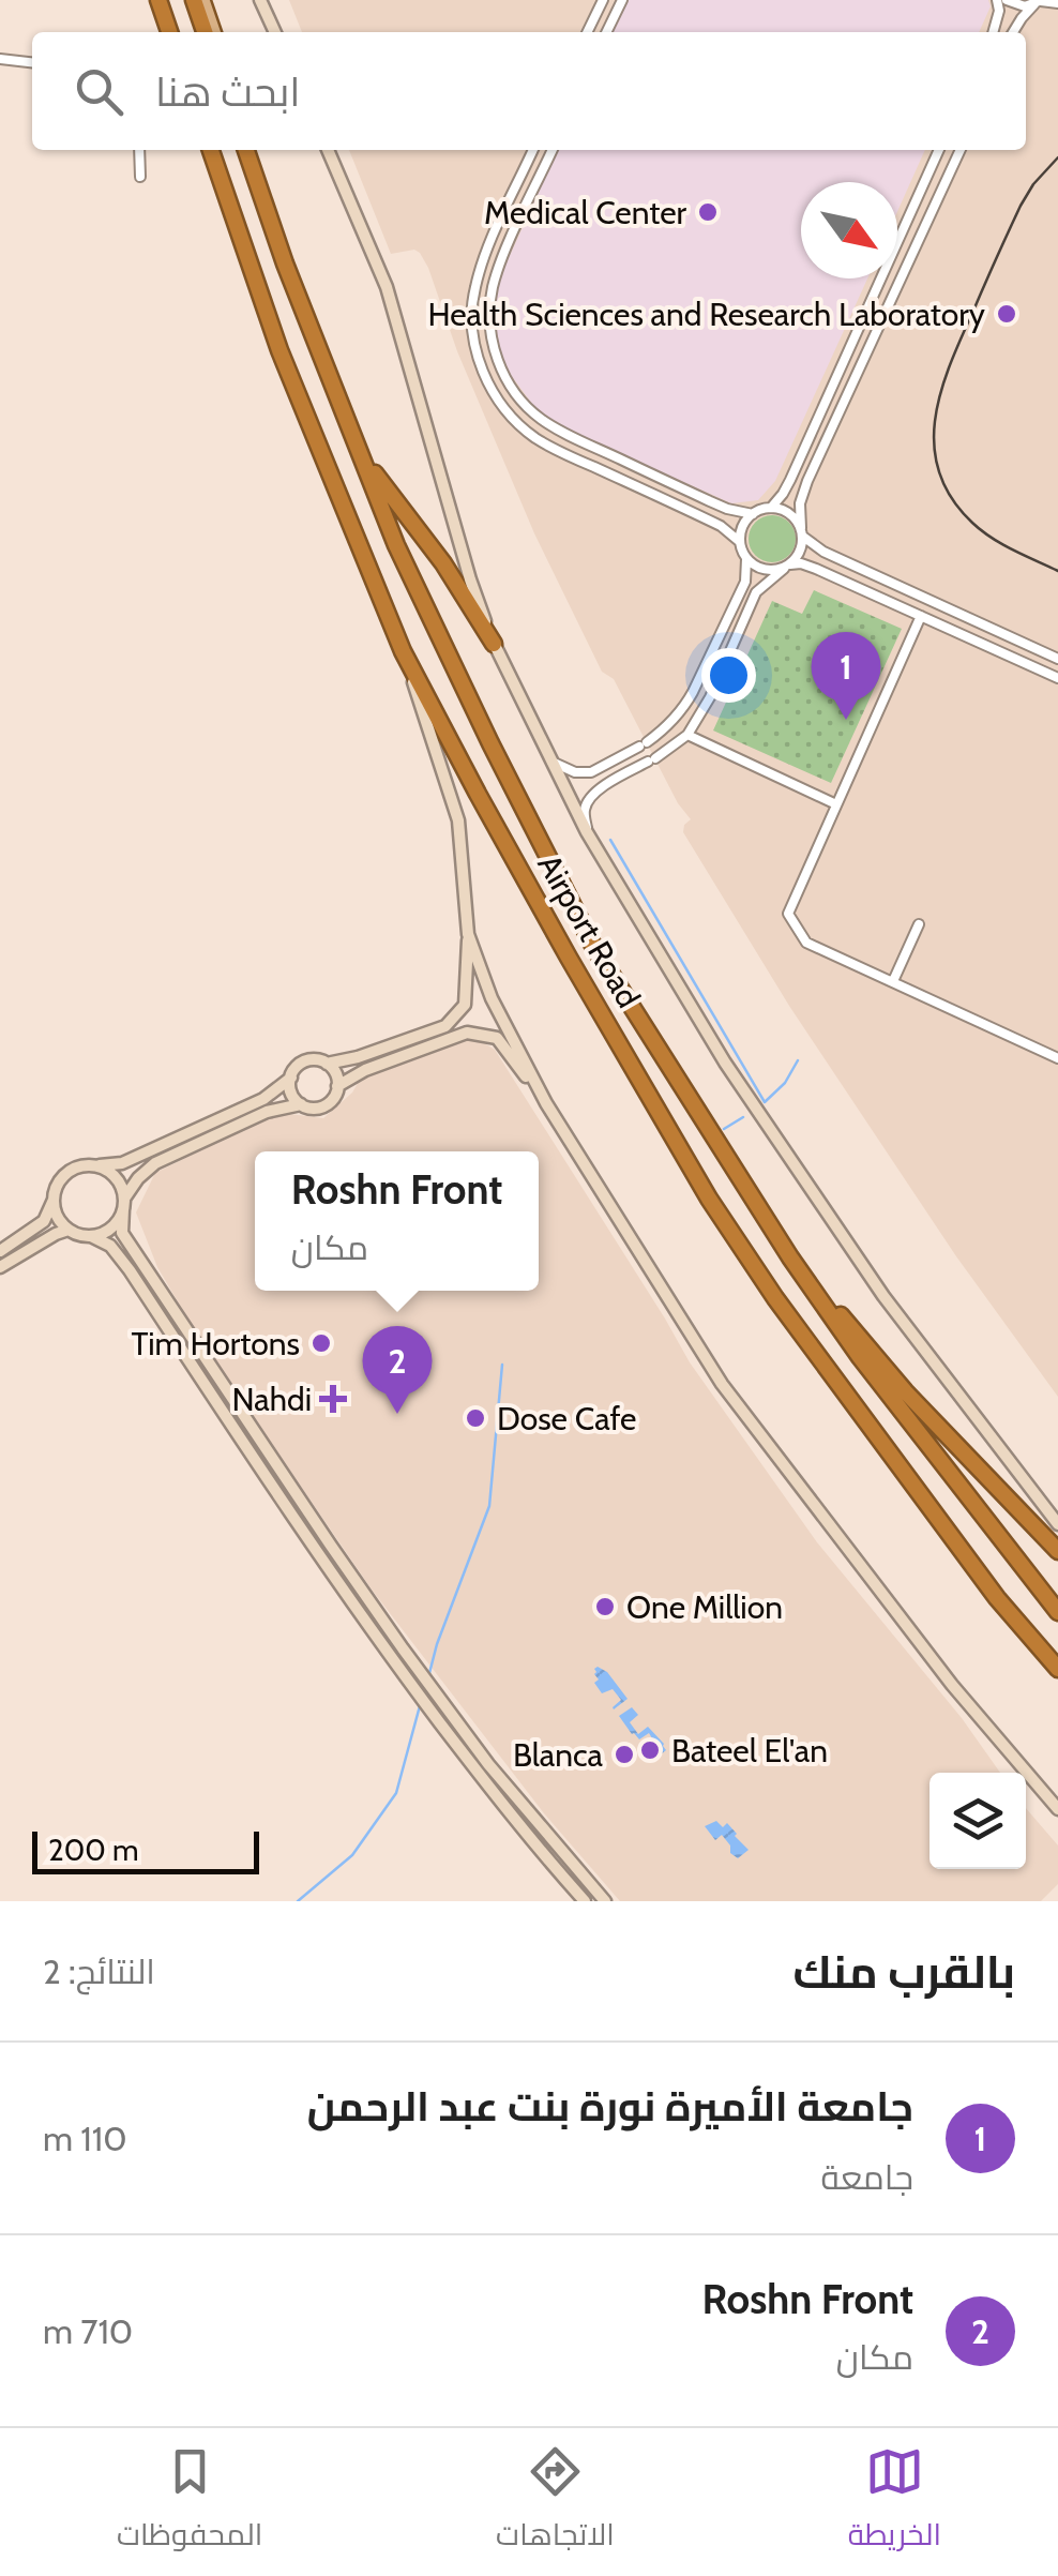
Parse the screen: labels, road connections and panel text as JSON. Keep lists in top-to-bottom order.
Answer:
{
  "streets": {
    "highway": ["Airport Road"]
  },
  "places": {
    "other": [
      "Medical Center",
      "Health Sciences and Research Laboratory",
      "Tim Hortons",
      "Dose Cafe",
      "One Million",
      "Bateel El'an",
      "Blanca"
    ],
    "health": ["Nahdi"]
  },
  "scale_bar": "200 m",
  "north": "bottom right",
  "page": {
    "search": "ابحث هنا",
    "pins": ["1", "2"],
    "popup": ["Roshn Front", "مكان"],
    "scale": "200 m",
    "heading": ["بالقرب منك", "النتائج: 2"],
    "list": [
      {
        "mark": "1",
        "name": "جامعة الأميرة نورة بنت عبد الرحمن",
        "note": "جامعة",
        "value": "110 m"
      },
      {
        "mark": "2",
        "name": "Roshn Front",
        "note": "مكان",
        "value": "710 m"
      }
    ],
    "nav": ["الخريطة", "الاتجاهات", "المحفوظات"]
  }
}
